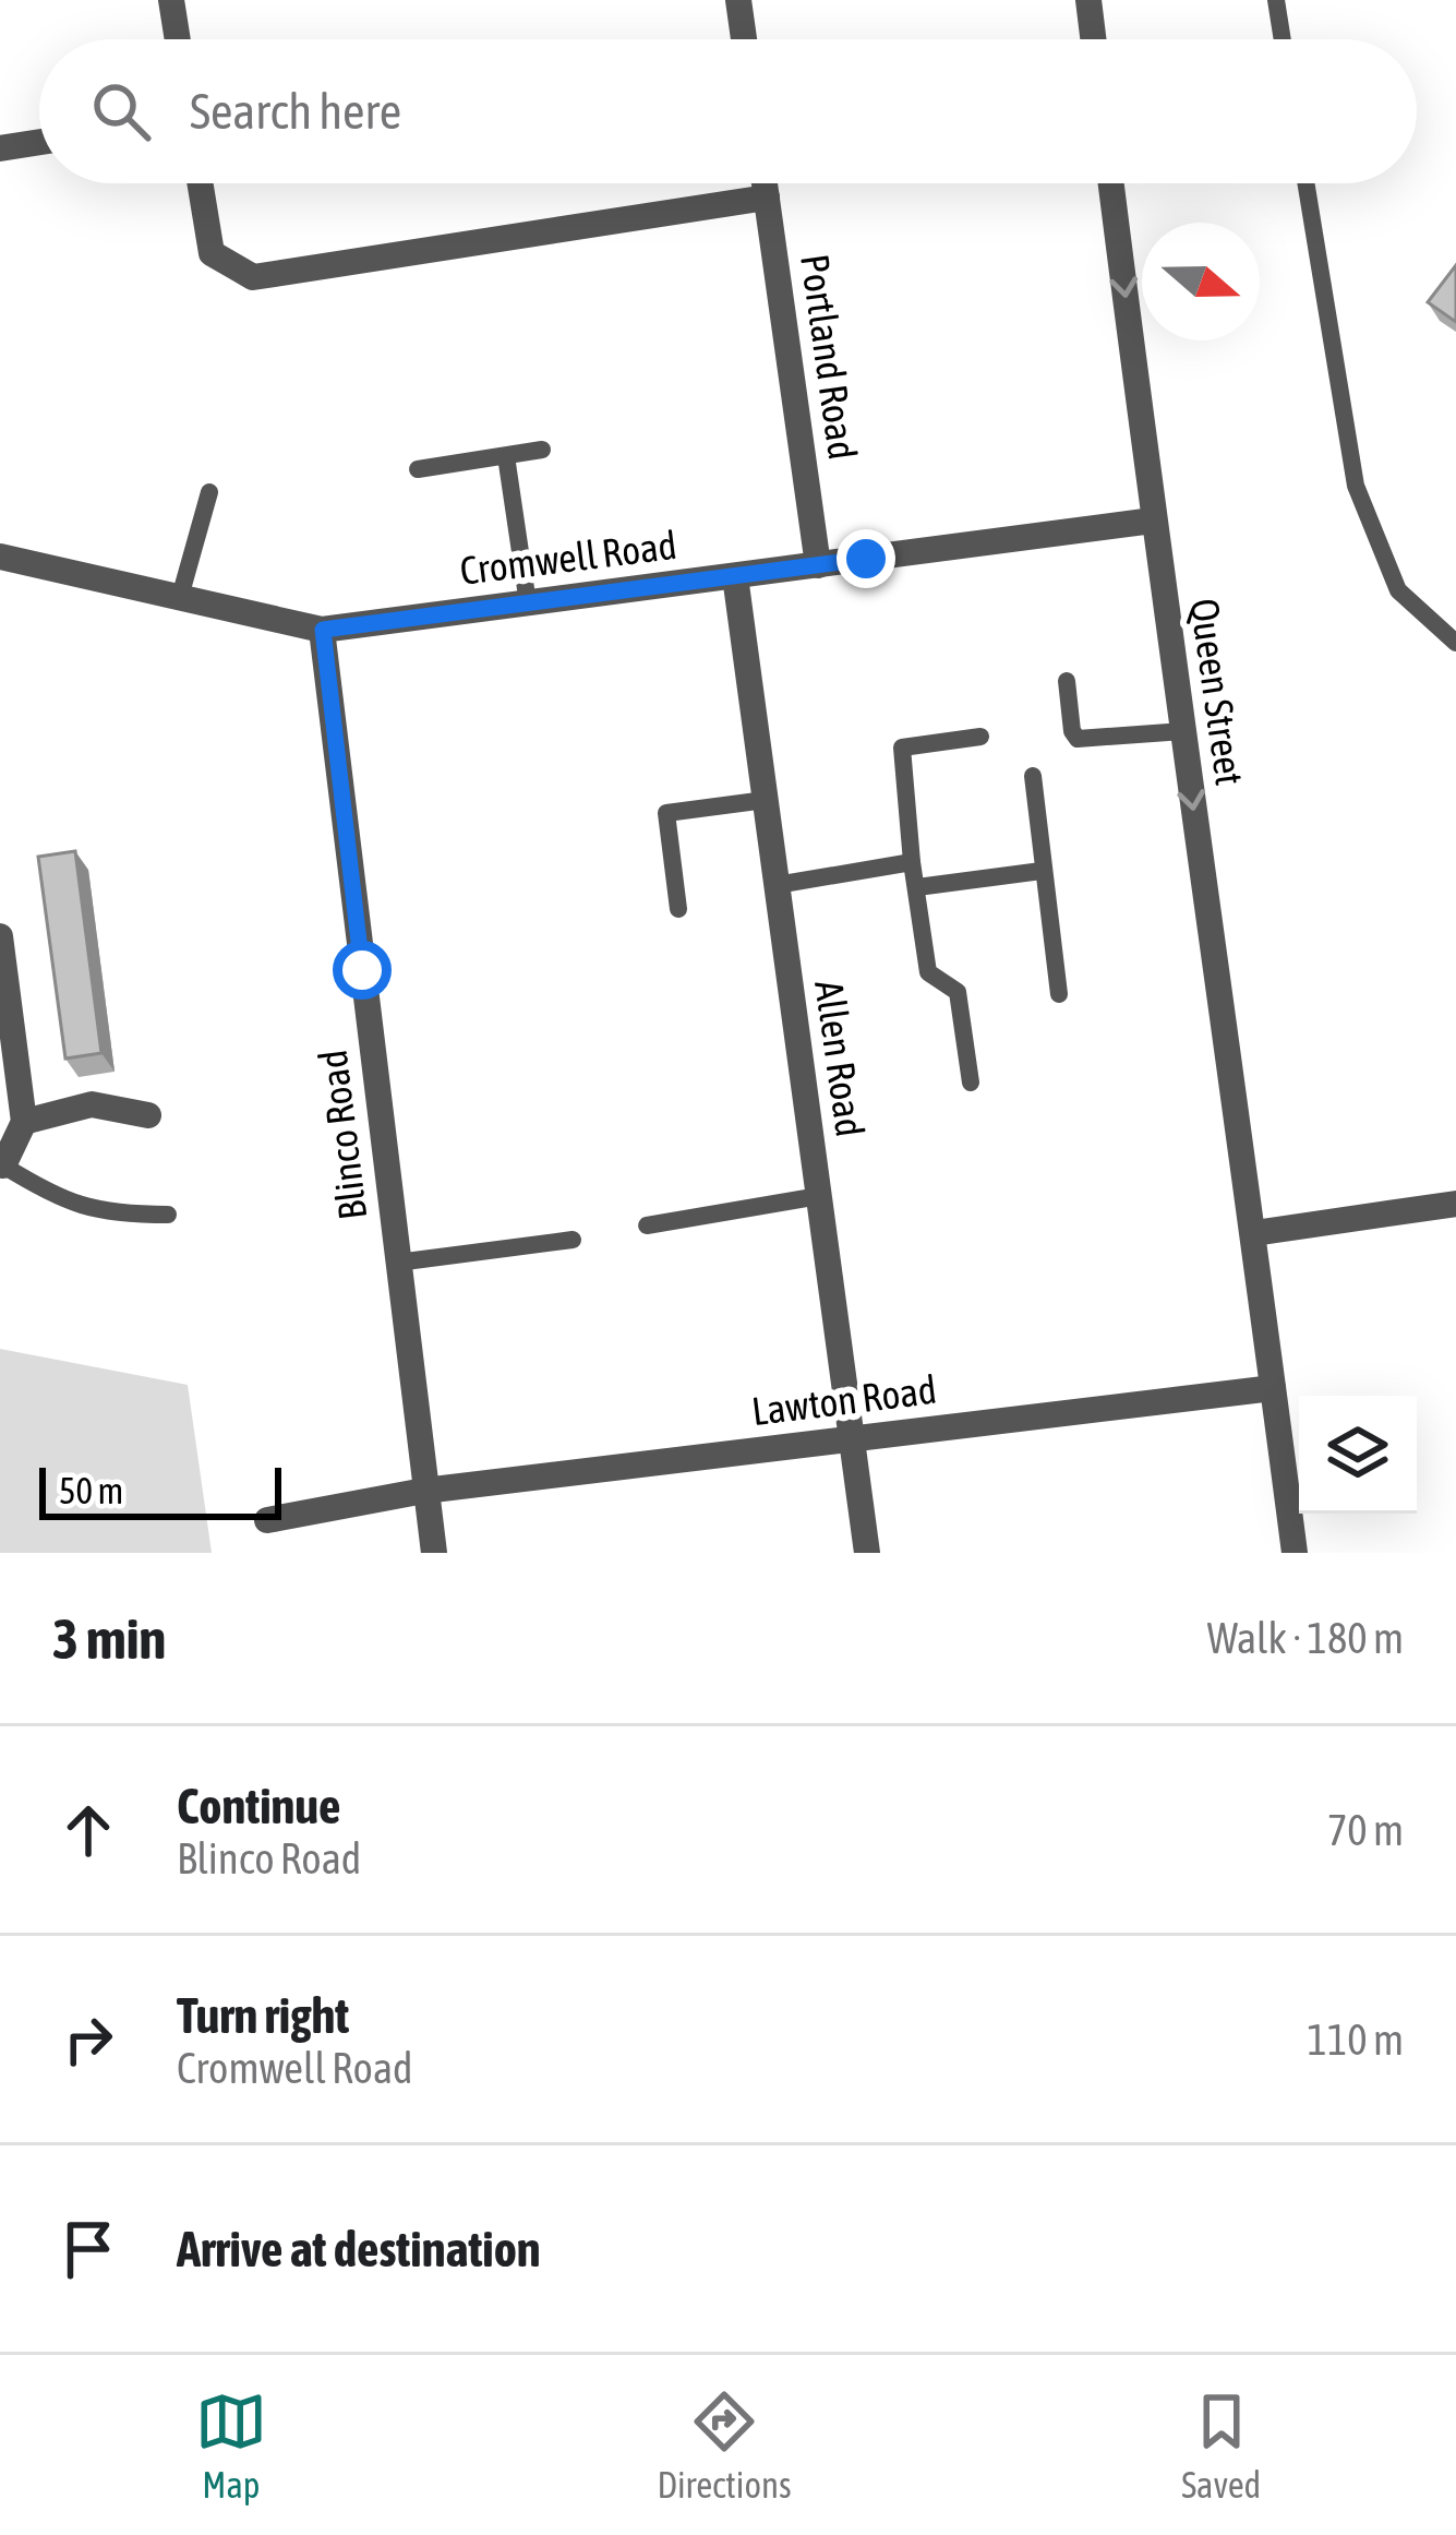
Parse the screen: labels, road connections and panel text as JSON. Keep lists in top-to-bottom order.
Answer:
{
  "streets": {
    "street": [
      "Portland Road",
      "Cromwell Road",
      "Queen Street",
      "Allen Road",
      "Blinco Road",
      "Lawton Road"
    ]
  },
  "crossings": [
    ["Portland Road", "Cromwell Road"],
    ["Cromwell Road", "Queen Street"],
    ["Cromwell Road", "Allen Road"],
    ["Cromwell Road", "Blinco Road"],
    ["Queen Street", "Lawton Road"],
    ["Allen Road", "Lawton Road"],
    ["Blinco Road", "Lawton Road"]
  ],
  "one_way": ["Queen Street"],
  "scale_bar": "50 m",
  "north": "right",
  "page": {
    "search": "Search here",
    "scale": "50 m",
    "heading": ["3 min", "Walk · 180 m"],
    "list": [
      ["Continue", "Blinco Road", "70 m"],
      ["Turn right", "Cromwell Road", "110 m"],
      "Arrive at destination"
    ],
    "nav": ["Map", "Directions", "Saved"]
  }
}
